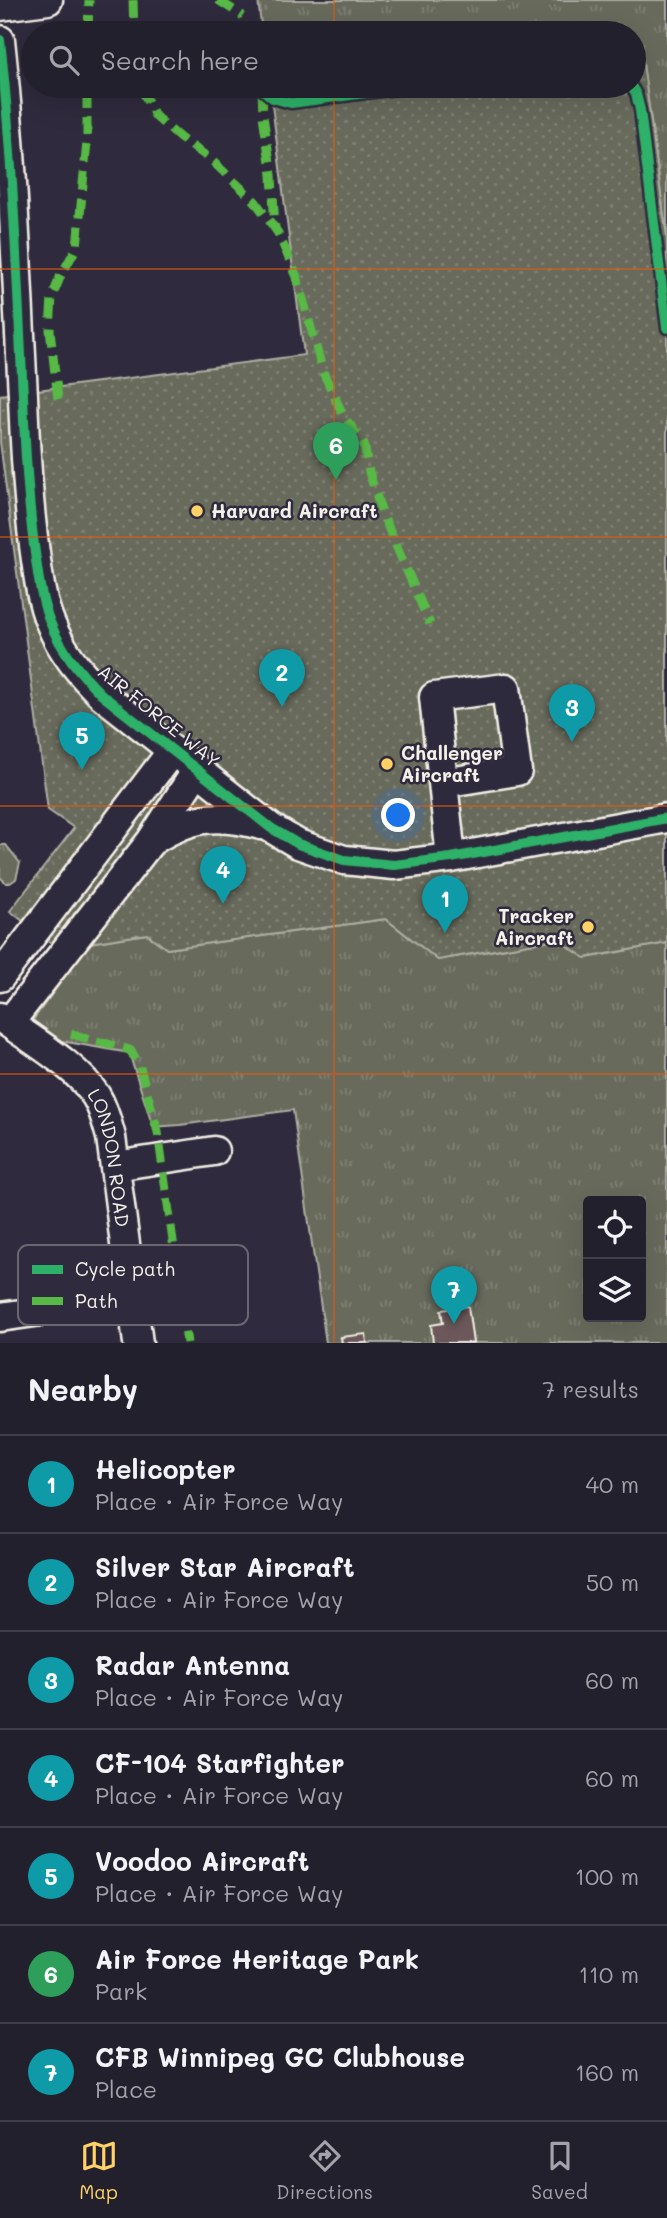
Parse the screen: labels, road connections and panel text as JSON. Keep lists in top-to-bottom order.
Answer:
{
  "streets": {
    "street": ["AIR FORCE WAY", "LONDON ROAD"]
  },
  "crossings": [
    ["AIR FORCE WAY", "LONDON ROAD"]
  ],
  "places": ["Harvard Aircraft", "Challenger Aircraft", "Tracker Aircraft"],
  "legend": ["Cycle path", "Path"],
  "page": {
    "search": "Search here",
    "pins": [
      "6",
      "2",
      "3",
      "5",
      "4",
      "1",
      "7"
    ],
    "heading": ["Nearby", "7 results"],
    "list": [
      {
        "mark": "1",
        "name": "Helicopter",
        "note": "Place · Air Force Way",
        "value": "40 m"
      },
      {
        "mark": "2",
        "name": "Silver Star Aircraft",
        "note": "Place · Air Force Way",
        "value": "50 m"
      },
      {
        "mark": "3",
        "name": "Radar Antenna",
        "note": "Place · Air Force Way",
        "value": "60 m"
      },
      {
        "mark": "4",
        "name": "CF-104 Starfighter",
        "note": "Place · Air Force Way",
        "value": "60 m"
      },
      {
        "mark": "5",
        "name": "Voodoo Aircraft",
        "note": "Place · Air Force Way",
        "value": "100 m"
      },
      {
        "mark": "6",
        "name": "Air Force Heritage Park",
        "note": "Park",
        "value": "110 m"
      },
      {
        "mark": "7",
        "name": "CFB Winnipeg GC Clubhouse",
        "note": "Place",
        "value": "160 m"
      }
    ],
    "nav": ["Map", "Directions", "Saved"]
  }
}
